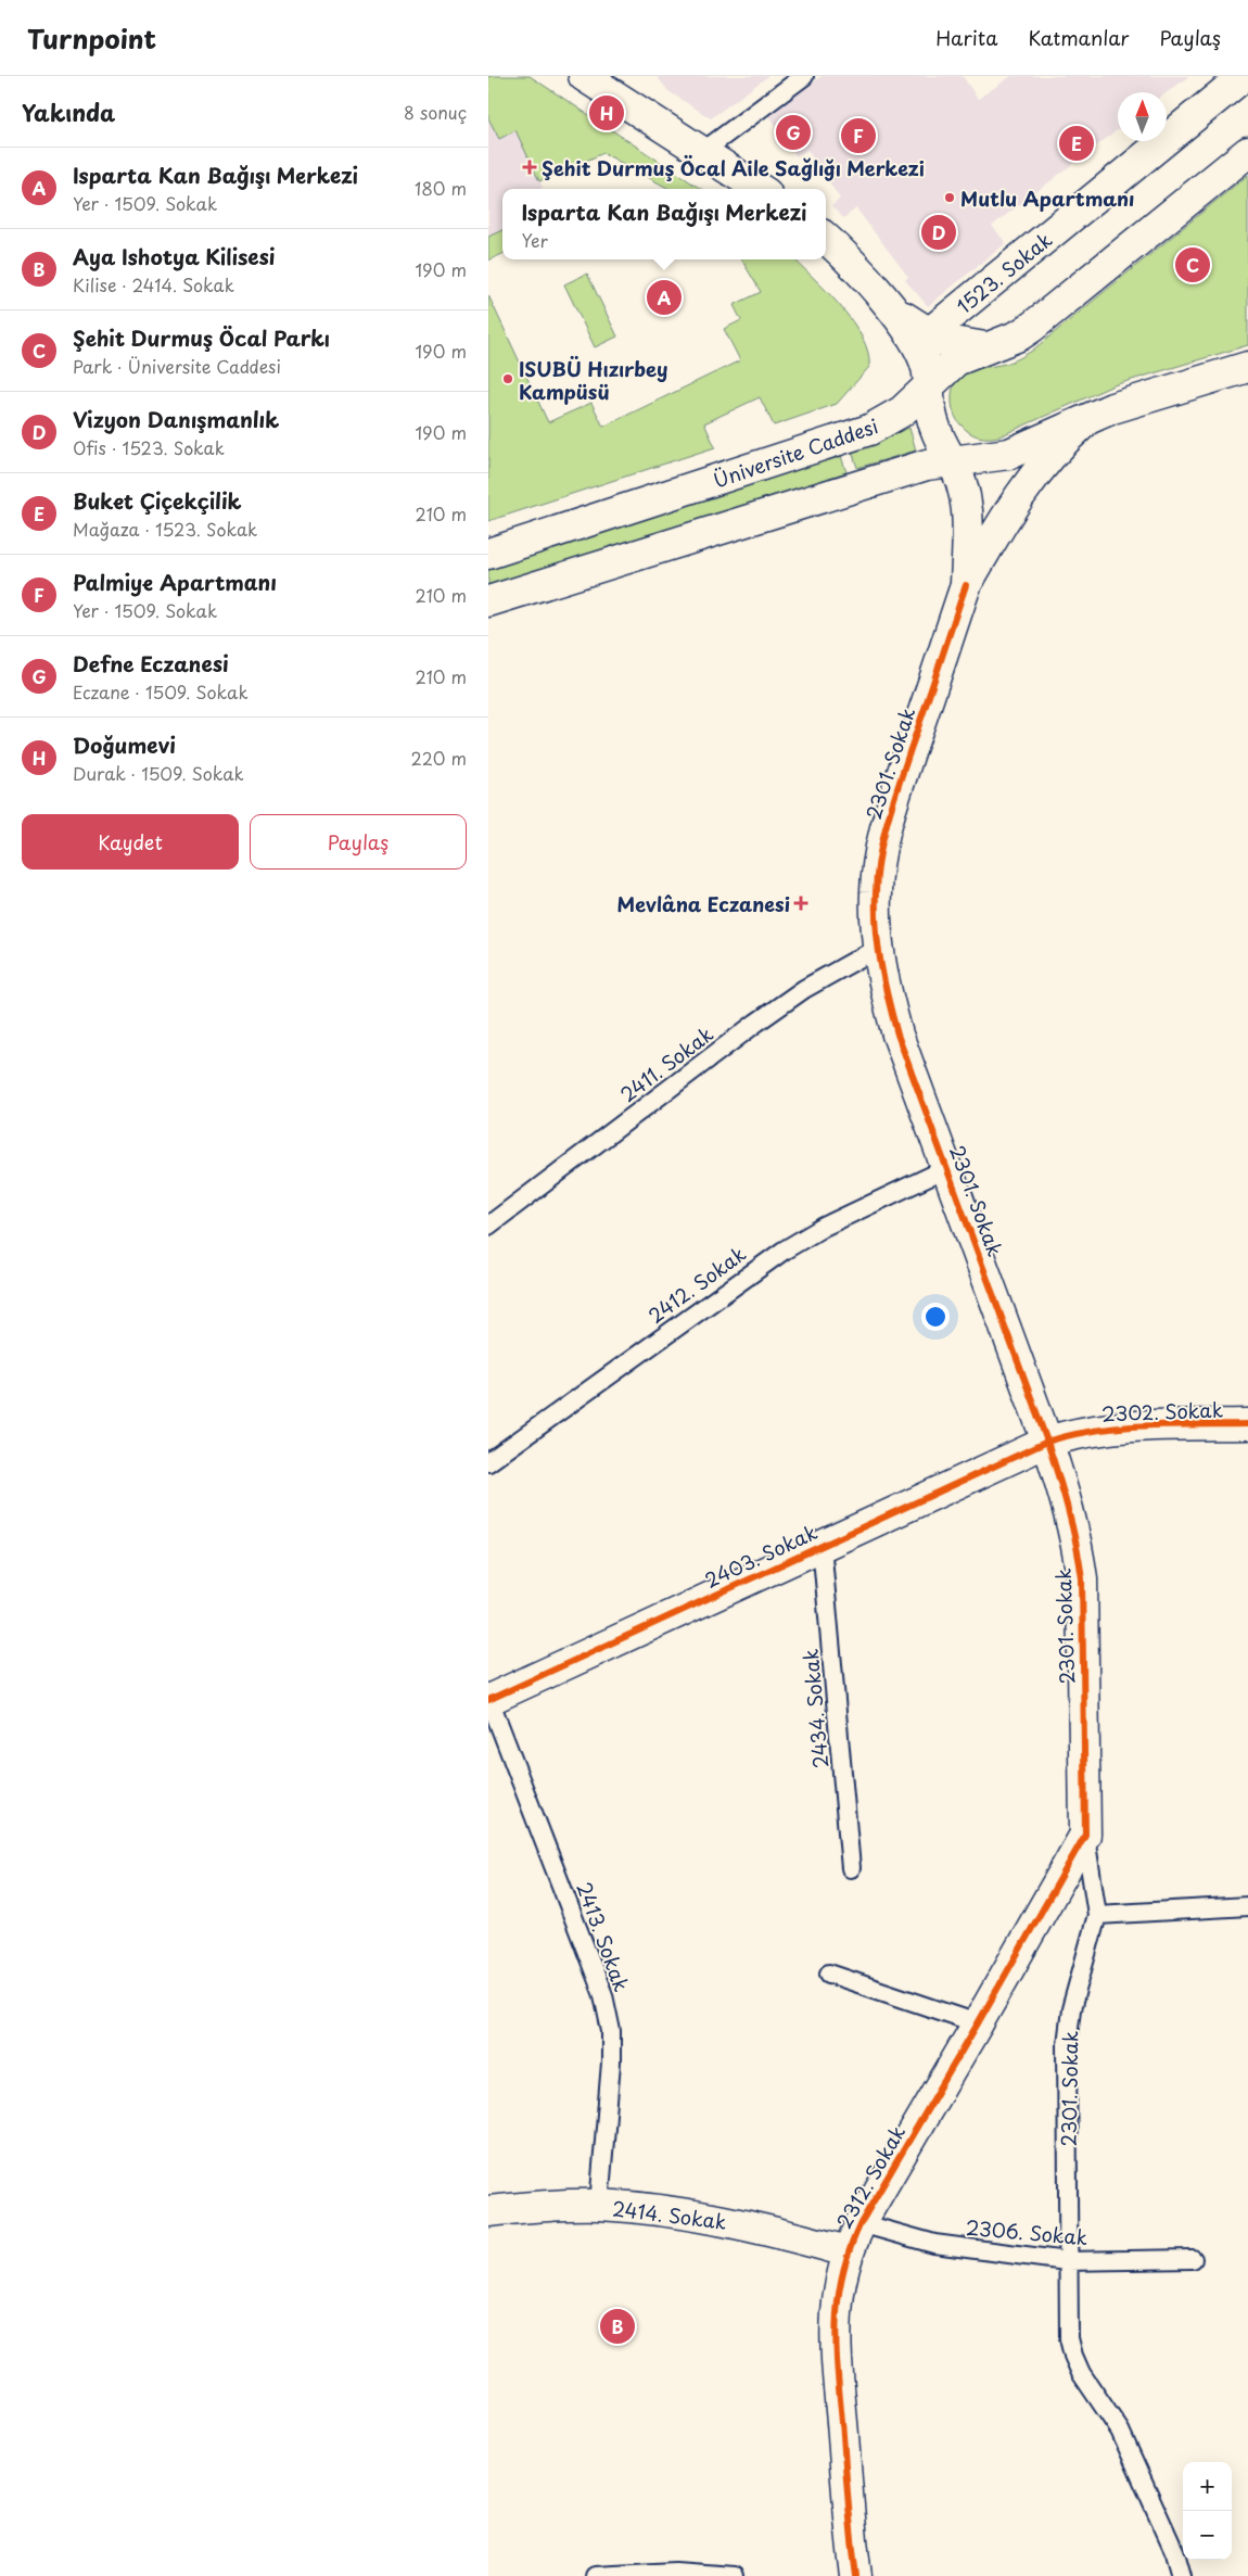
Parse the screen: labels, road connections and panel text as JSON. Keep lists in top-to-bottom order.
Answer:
{
  "streets": {
    "street": [
      "1523. Sokak",
      "Üniversite Caddesi",
      "2301. Sokak",
      "2302. Sokak",
      "2403. Sokak",
      "2312. Sokak",
      "2414. Sokak"
    ],
    "lane": [
      "2411. Sokak",
      "2412. Sokak",
      "2434. Sokak",
      "2413. Sokak",
      "2306. Sokak"
    ]
  },
  "crossings": [
    ["1523. Sokak", "2301. Sokak"],
    ["Üniversite Caddesi", "2301. Sokak"],
    ["2301. Sokak", "2411. Sokak"],
    ["2301. Sokak", "2412. Sokak"],
    ["2301. Sokak", "2302. Sokak"],
    ["2301. Sokak", "2403. Sokak"],
    ["2301. Sokak", "2312. Sokak"],
    ["2301. Sokak", "2306. Sokak"],
    ["2302. Sokak", "2403. Sokak"],
    ["2403. Sokak", "2434. Sokak"],
    ["2403. Sokak", "2413. Sokak"],
    ["2413. Sokak", "2414. Sokak"],
    ["2312. Sokak", "2414. Sokak"],
    ["2312. Sokak", "2306. Sokak"]
  ],
  "places": {
    "health": ["Şehit Durmuş Öcal Aile Sağlığı Merkezi", "Mevlâna Eczanesi"],
    "other": ["Mutlu Apartmanı", "ISUBÜ Hızırbey Kampüsü"]
  },
  "north": "top",
  "page": {
    "header": "Turnpoint",
    "nav": ["Harita", "Katmanlar", "Paylaş"],
    "heading": ["Yakında", "8 sonuç"],
    "pins": [
      "H",
      "G",
      "F",
      "E",
      "D",
      "C",
      "A",
      "B"
    ],
    "list": [
      {
        "mark": "A",
        "name": "Isparta Kan Bağışı Merkezi",
        "note": "Yer · 1509. Sokak",
        "value": "180 m"
      },
      {
        "mark": "B",
        "name": "Aya Ishotya Kilisesi",
        "note": "Kilise · 2414. Sokak",
        "value": "190 m"
      },
      {
        "mark": "C",
        "name": "Şehit Durmuş Öcal Parkı",
        "note": "Park · Üniversite Caddesi",
        "value": "190 m"
      },
      {
        "mark": "D",
        "name": "Vizyon Danışmanlık",
        "note": "Ofis · 1523. Sokak",
        "value": "190 m"
      },
      {
        "mark": "E",
        "name": "Buket Çiçekçilik",
        "note": "Mağaza · 1523. Sokak",
        "value": "210 m"
      },
      {
        "mark": "F",
        "name": "Palmiye Apartmanı",
        "note": "Yer · 1509. Sokak",
        "value": "210 m"
      },
      {
        "mark": "G",
        "name": "Defne Eczanesi",
        "note": "Eczane · 1509. Sokak",
        "value": "210 m"
      },
      {
        "mark": "H",
        "name": "Doğumevi",
        "note": "Durak · 1509. Sokak",
        "value": "220 m"
      }
    ],
    "popup": ["Isparta Kan Bağışı Merkezi", "Yer"],
    "buttons": ["Kaydet", "Paylaş"],
    "map_buttons": ["+", "−"]
  }
}
